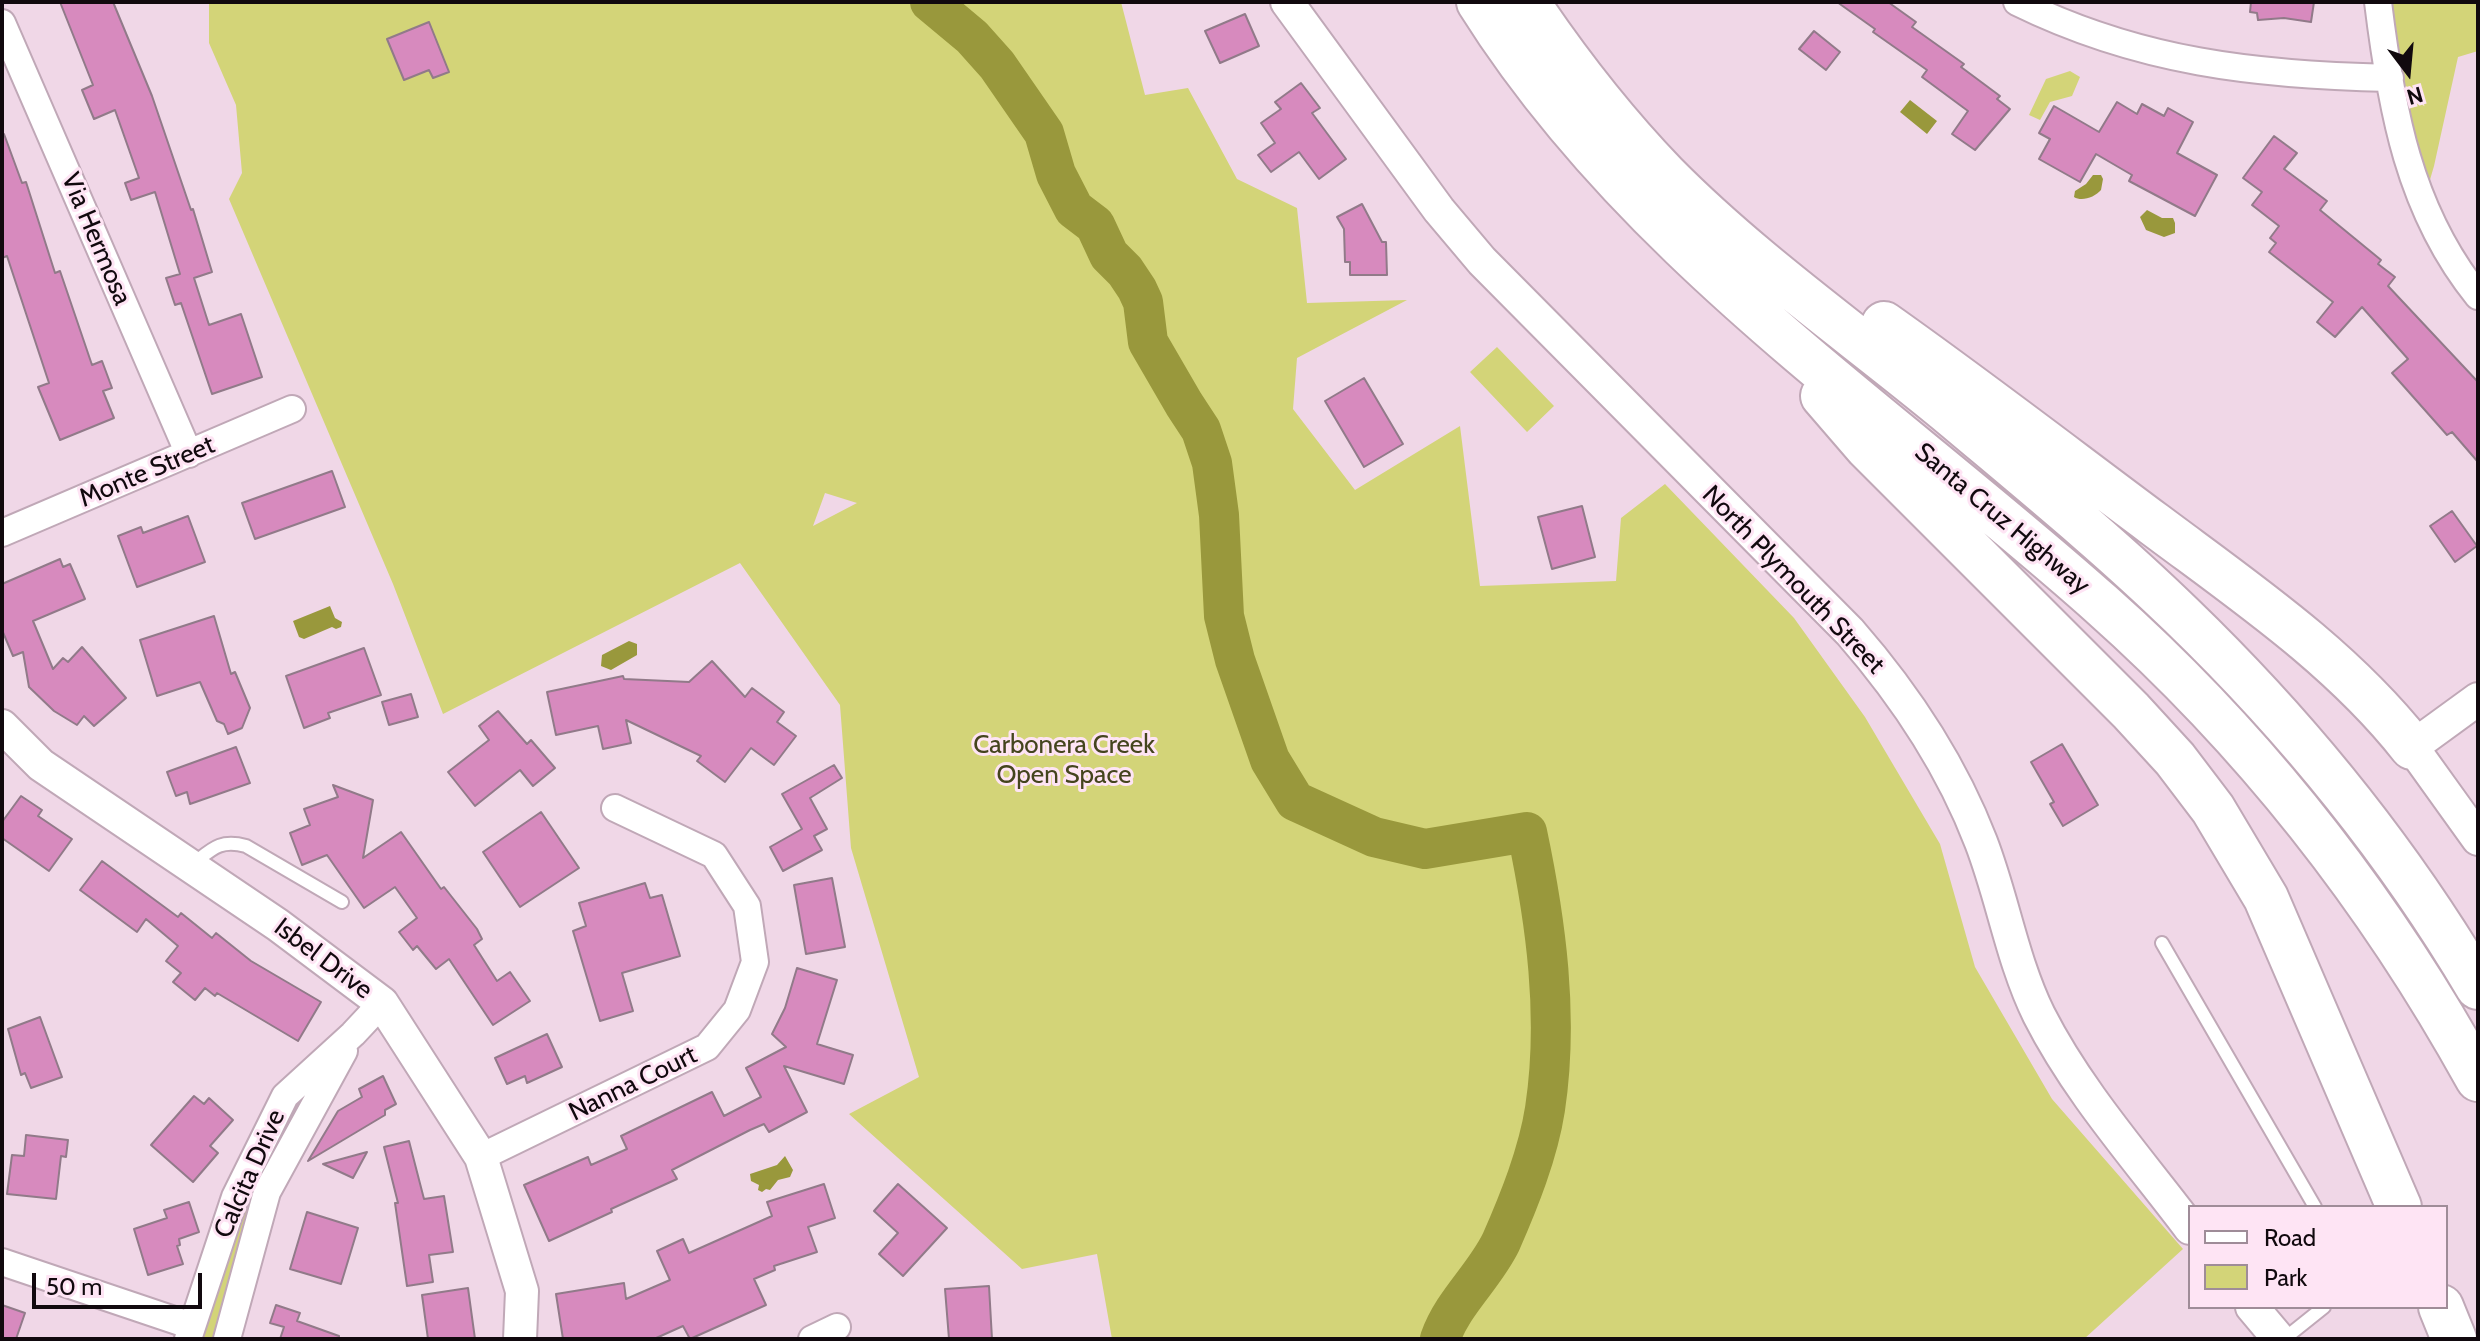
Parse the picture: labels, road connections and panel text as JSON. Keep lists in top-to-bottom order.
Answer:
{
  "streets": {
    "highway": ["Santa Cruz Highway"],
    "street": [
      "Via Hermosa",
      "Monte Street",
      "North Plymouth Street",
      "Isbel Drive",
      "Nanna Court",
      "Calcita Drive"
    ]
  },
  "crossings": [
    ["Via Hermosa", "Monte Street"],
    ["Isbel Drive", "Nanna Court"],
    ["Isbel Drive", "Calcita Drive"]
  ],
  "parks": ["Carbonera Creek Open Space"],
  "legend": ["Road", "Park"],
  "scale_bar": "50 m",
  "north": "bottom"
}
